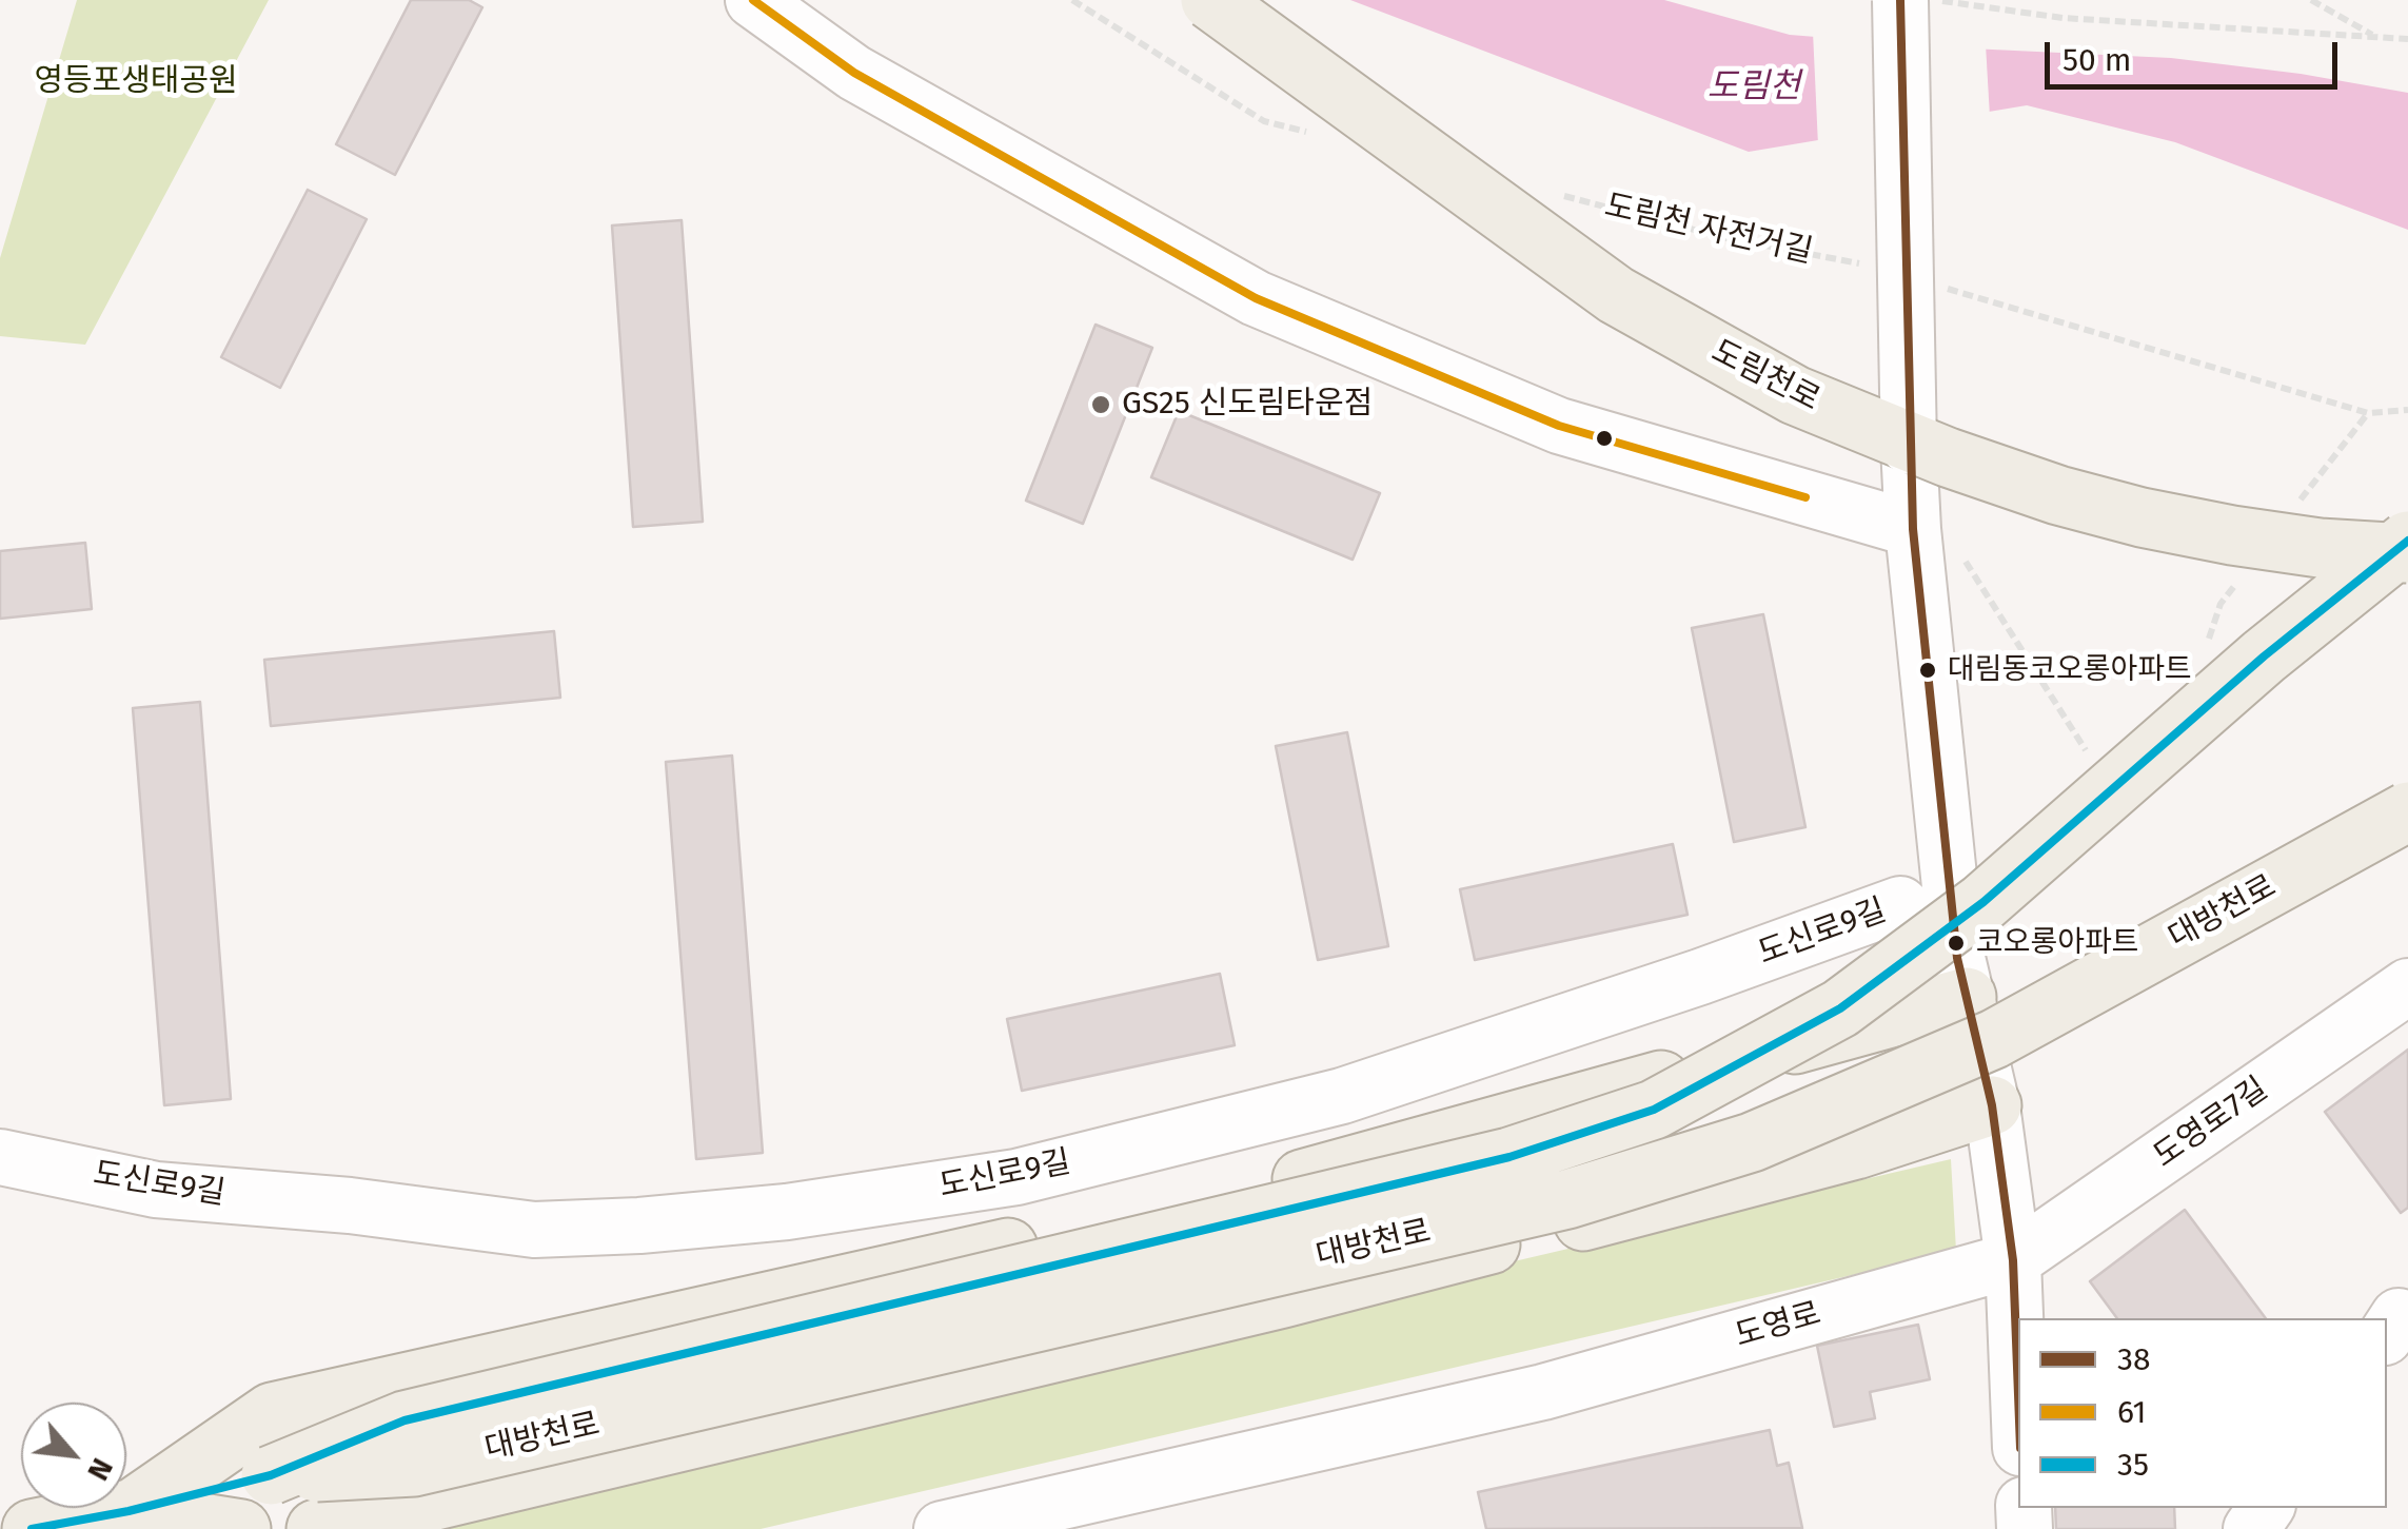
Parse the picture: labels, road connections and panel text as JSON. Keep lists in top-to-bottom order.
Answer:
{
  "streets": {
    "main road": ["도림천로", "대방천로"],
    "street": ["도신로9길", "도영로7길", "도영로"],
    "path": ["도림천 자전거길"]
  },
  "crossings": [
    ["도영로7길", "도영로"]
  ],
  "water": ["도림천"],
  "parks": ["영등포생태공원"],
  "places": ["GS25 신도림타운점", "대림동코오롱아파트", "코오롱아파트"],
  "lines": ["transit line 38", "transit line 61", "transit line 35"],
  "legend": ["38", "61", "35"],
  "scale_bar": "50 m",
  "north": "bottom right"
}
